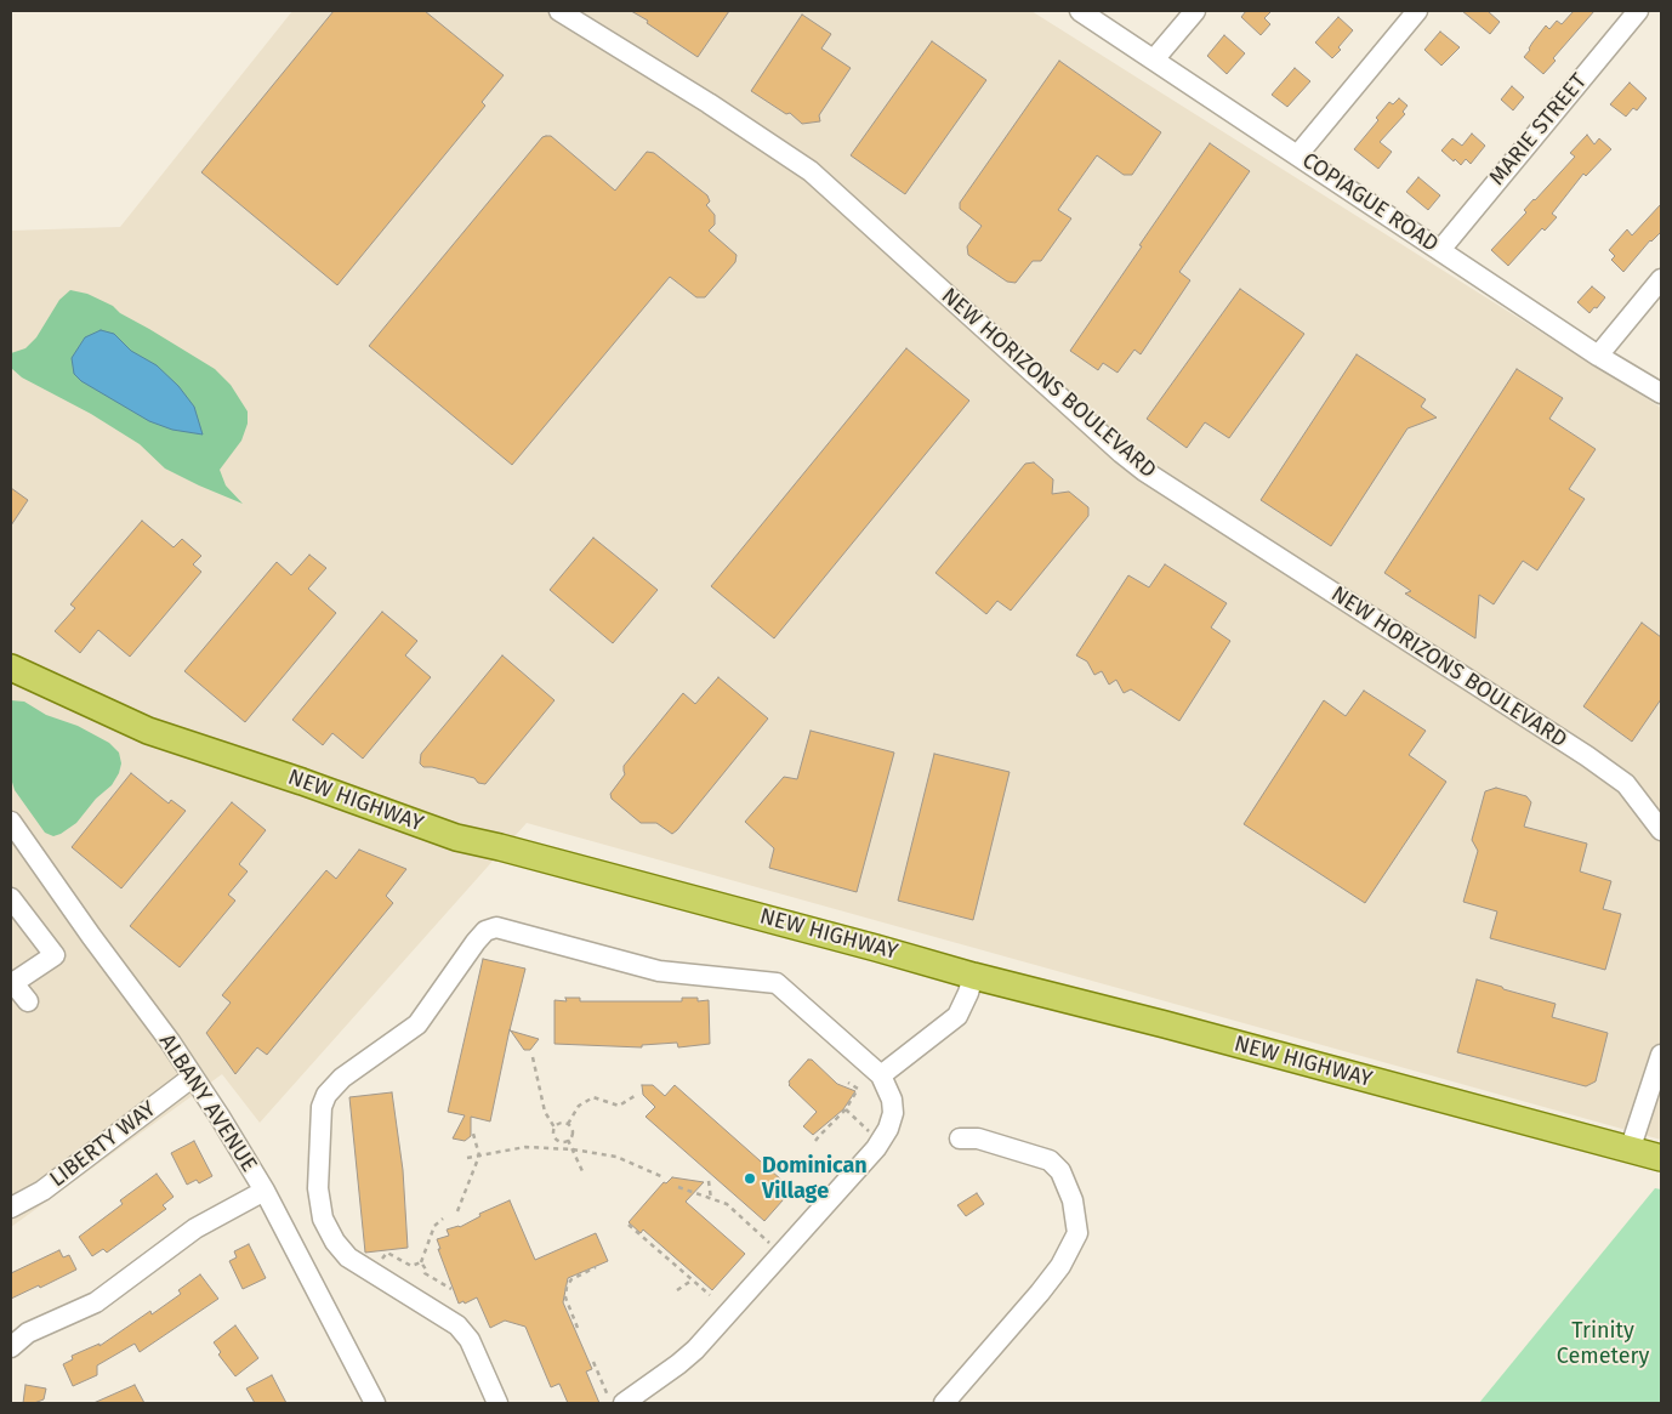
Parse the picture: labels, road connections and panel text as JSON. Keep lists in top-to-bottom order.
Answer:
{
  "streets": {
    "main road": ["NEW HIGHWAY"],
    "street": [
      "MARIE STREET",
      "COPIAGUE ROAD",
      "NEW HORIZONS BOULEVARD",
      "ALBANY AVENUE",
      "LIBERTY WAY"
    ]
  },
  "crossings": [
    ["MARIE STREET", "COPIAGUE ROAD"],
    ["ALBANY AVENUE", "LIBERTY WAY"]
  ],
  "parks": ["Trinity Cemetery"],
  "places": ["Dominican Village"]
}
